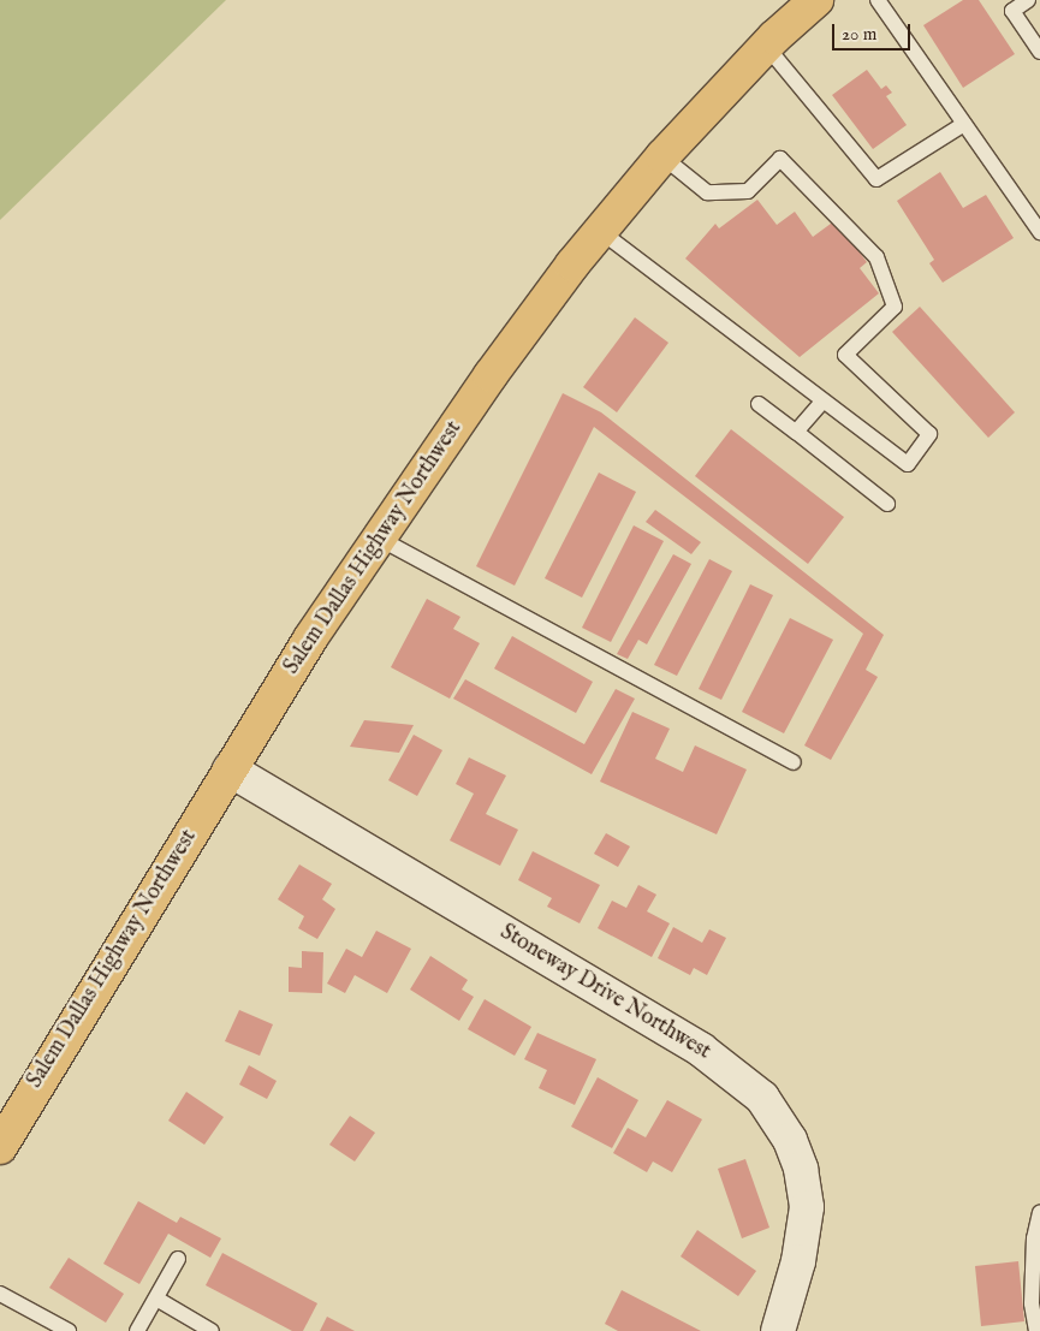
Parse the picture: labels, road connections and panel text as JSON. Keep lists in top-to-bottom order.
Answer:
{
  "streets": {
    "highway": ["Salem Dallas Highway Northwest"],
    "street": ["Stoneway Drive Northwest"]
  },
  "crossings": [
    ["Salem Dallas Highway Northwest", "Stoneway Drive Northwest"]
  ],
  "scale_bar": "20 m"
}
